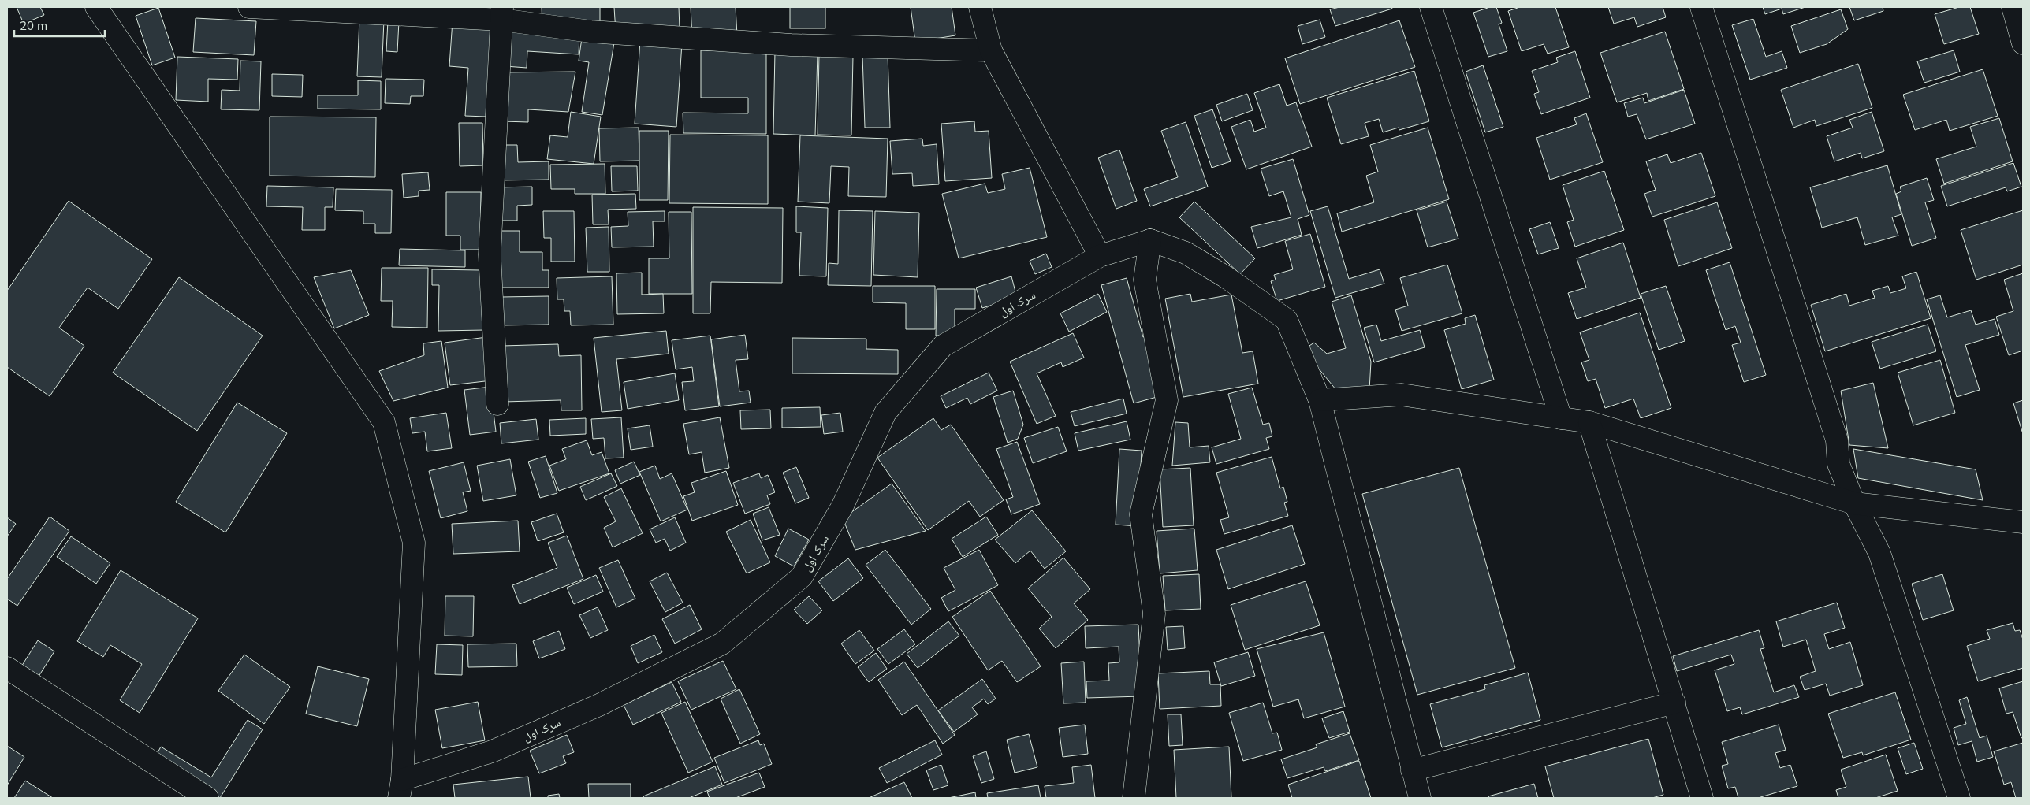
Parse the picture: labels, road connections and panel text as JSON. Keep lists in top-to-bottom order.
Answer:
{
  "streets": {
    "street": ["سرک اول"]
  },
  "scale_bar": "20 m"
}
